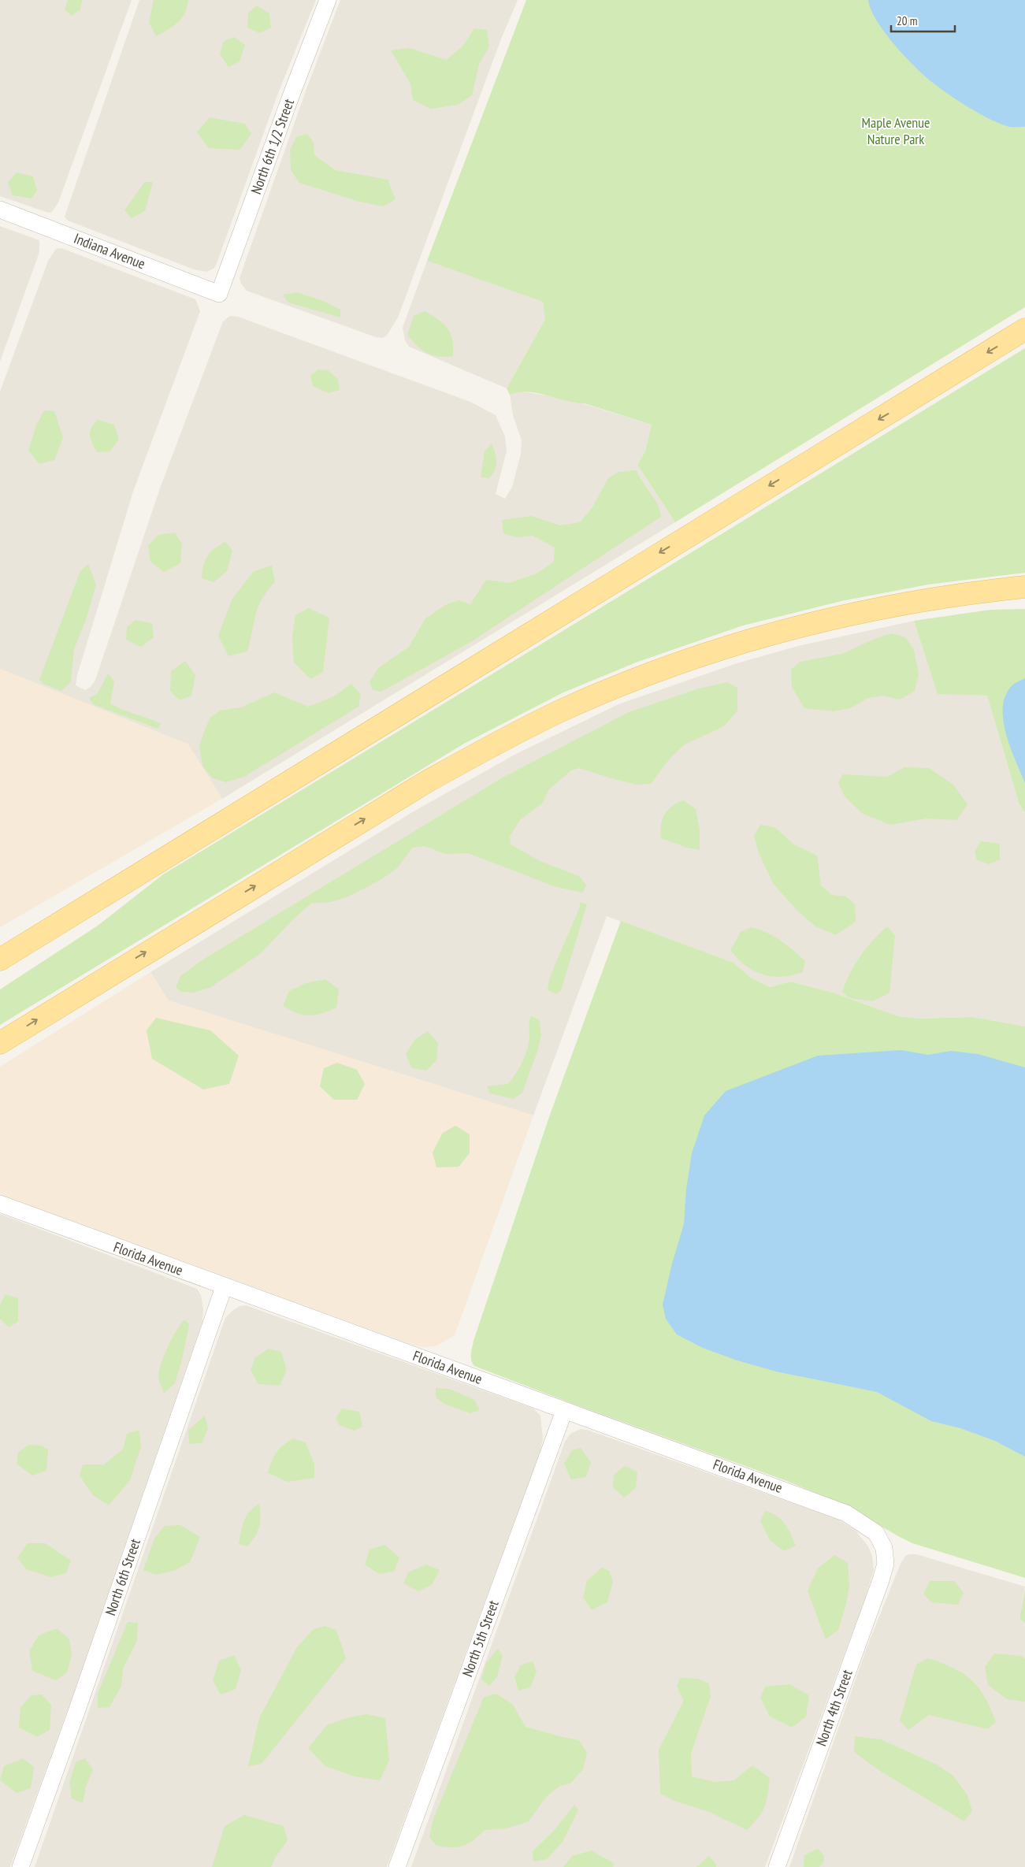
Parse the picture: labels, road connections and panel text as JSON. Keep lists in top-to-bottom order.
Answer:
{
  "streets": {
    "street": [
      "North 6th 1/2 Street",
      "Indiana Avenue",
      "Florida Avenue",
      "North 6th Street",
      "North 5th Street",
      "North 4th Street"
    ]
  },
  "crossings": [
    ["North 6th 1/2 Street", "Indiana Avenue"],
    ["Florida Avenue", "North 6th Street"],
    ["Florida Avenue", "North 5th Street"],
    ["Florida Avenue", "North 4th Street"]
  ],
  "parks": ["Maple Avenue Nature Park"],
  "scale_bar": "20 m"
}
